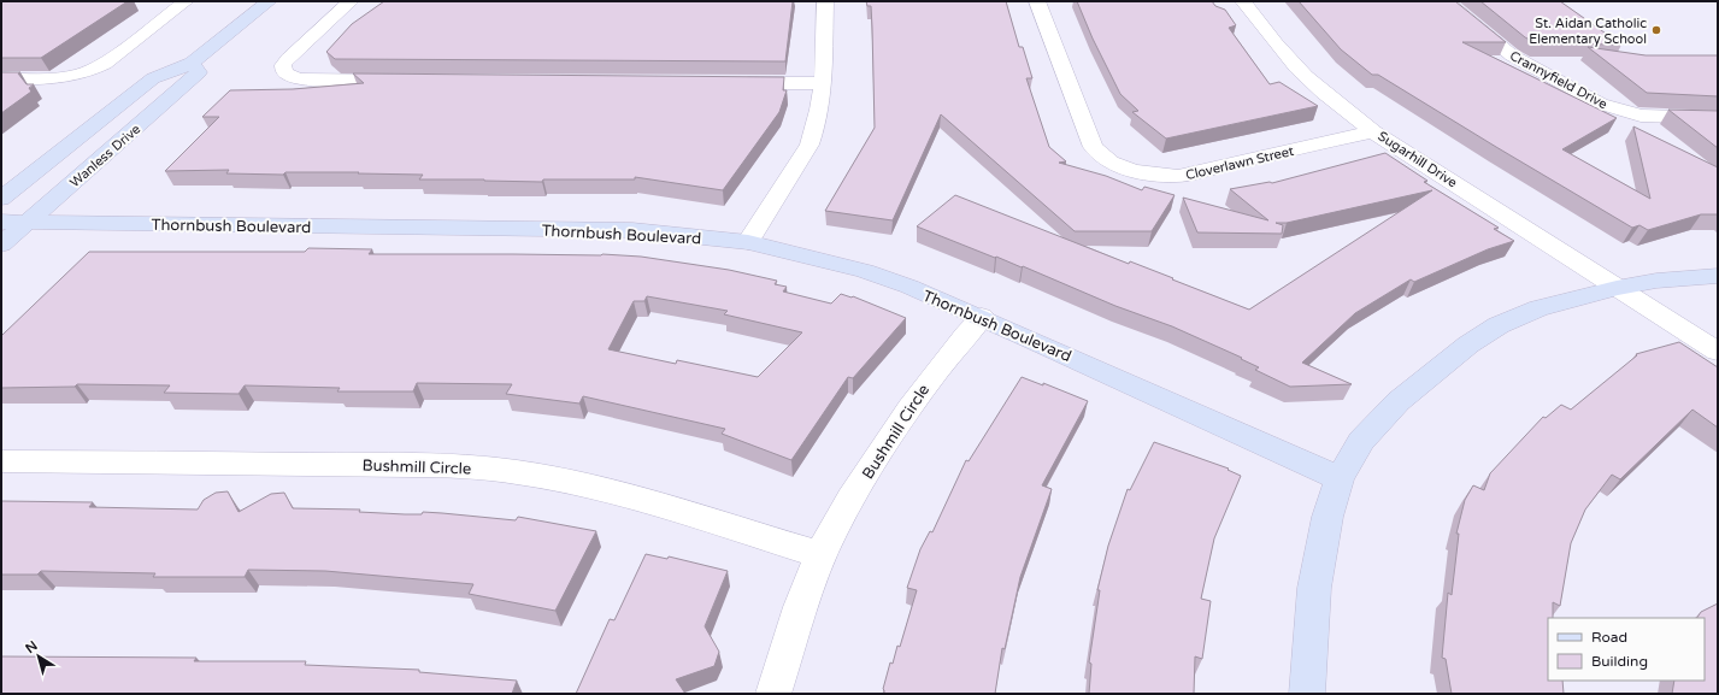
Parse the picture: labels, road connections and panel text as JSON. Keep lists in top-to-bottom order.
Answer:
{
  "streets": {
    "street": [
      "Crannyfield Drive",
      "Wanless Drive",
      "Sugarhill Drive",
      "Cloverlawn Street",
      "Thornbush Boulevard",
      "Bushmill Circle"
    ]
  },
  "crossings": [
    ["Wanless Drive", "Thornbush Boulevard"],
    ["Sugarhill Drive", "Cloverlawn Street"],
    ["Thornbush Boulevard", "Bushmill Circle"]
  ],
  "places": ["St. Aidan Catholic Elementary School"],
  "legend": ["Road", "Building"],
  "north": "top left"
}
